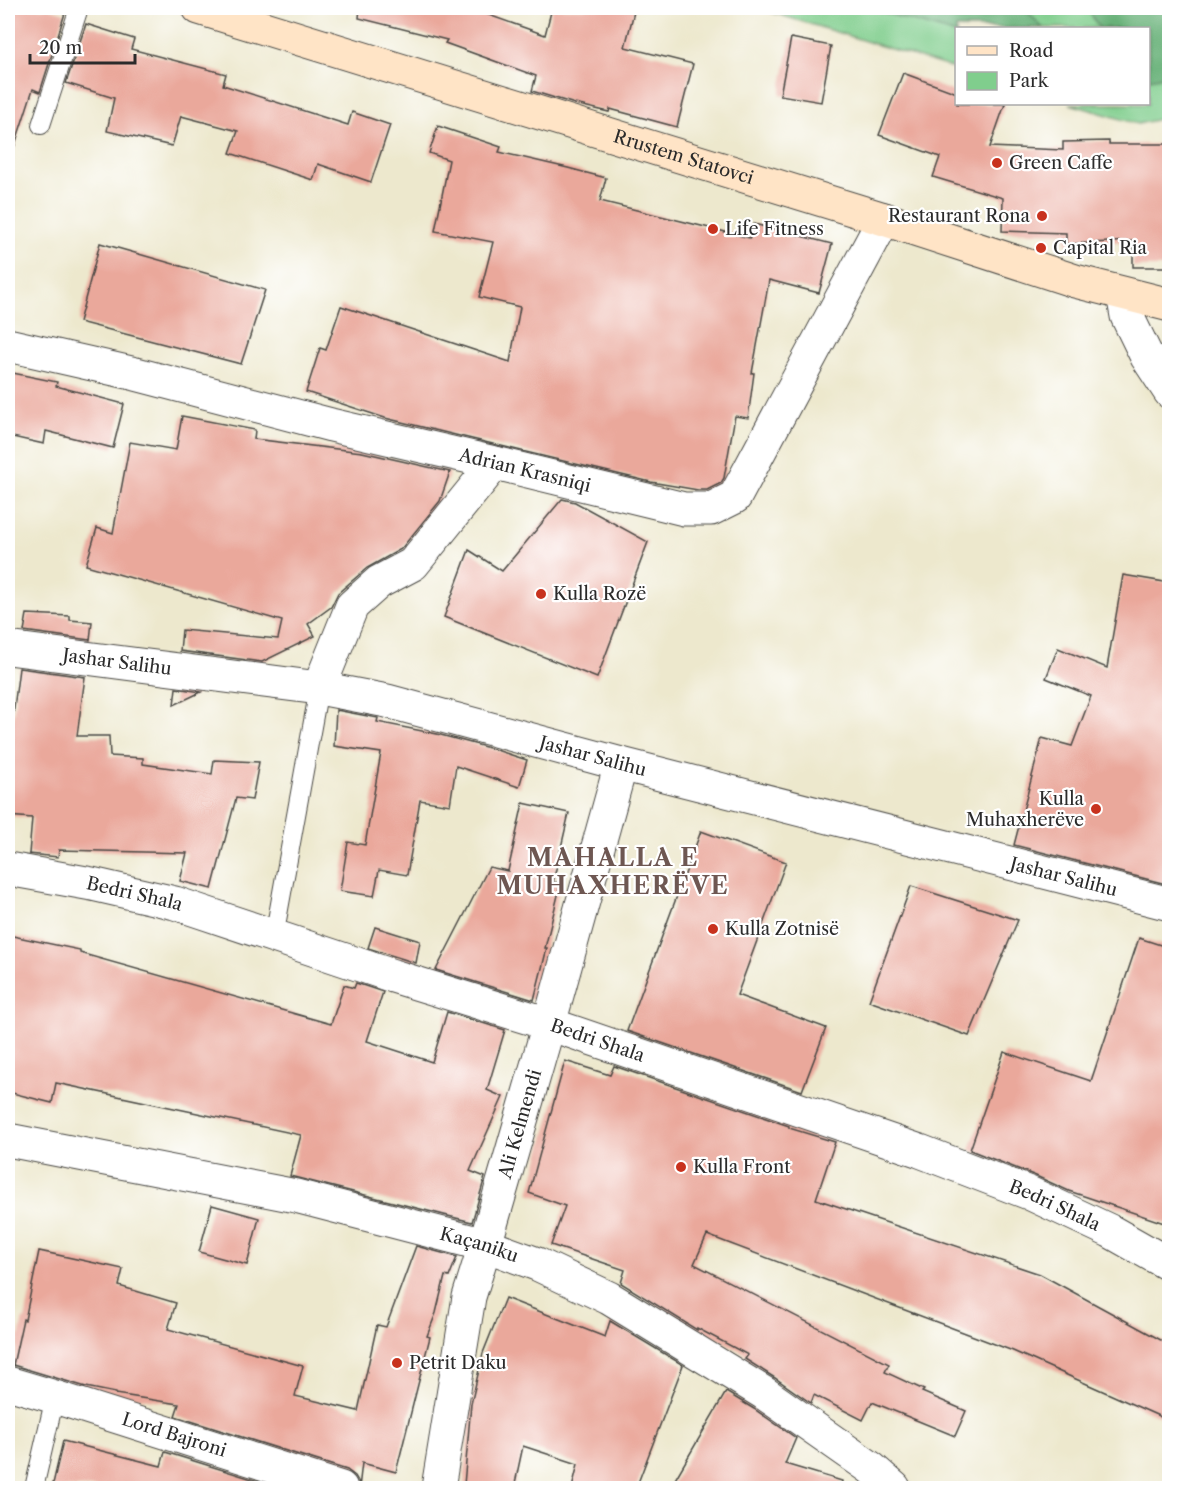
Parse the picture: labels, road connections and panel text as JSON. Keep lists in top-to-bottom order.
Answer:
{
  "streets": {
    "street": [
      "Rrustem Statovci",
      "Adrian Krasniqi",
      "Jashar Salihu",
      "Bedri Shala",
      "Ali Kelmendi",
      "Kaçaniku",
      "Lord Bajroni"
    ]
  },
  "crossings": [
    ["Rrustem Statovci", "Adrian Krasniqi"],
    ["Jashar Salihu", "Ali Kelmendi"],
    ["Bedri Shala", "Ali Kelmendi"],
    ["Ali Kelmendi", "Kaçaniku"]
  ],
  "districts": ["MAHALLA E MUHAXHERËVE"],
  "places": [
    "Green Caffe",
    "Restaurant Rona",
    "Life Fitness",
    "Capital Ria",
    "Kulla Rozë",
    "Kulla Muhaxherëve",
    "Kulla Zotnisë",
    "Kulla Front",
    "Petrit Daku"
  ],
  "legend": ["Road", "Park"],
  "scale_bar": "20 m"
}
